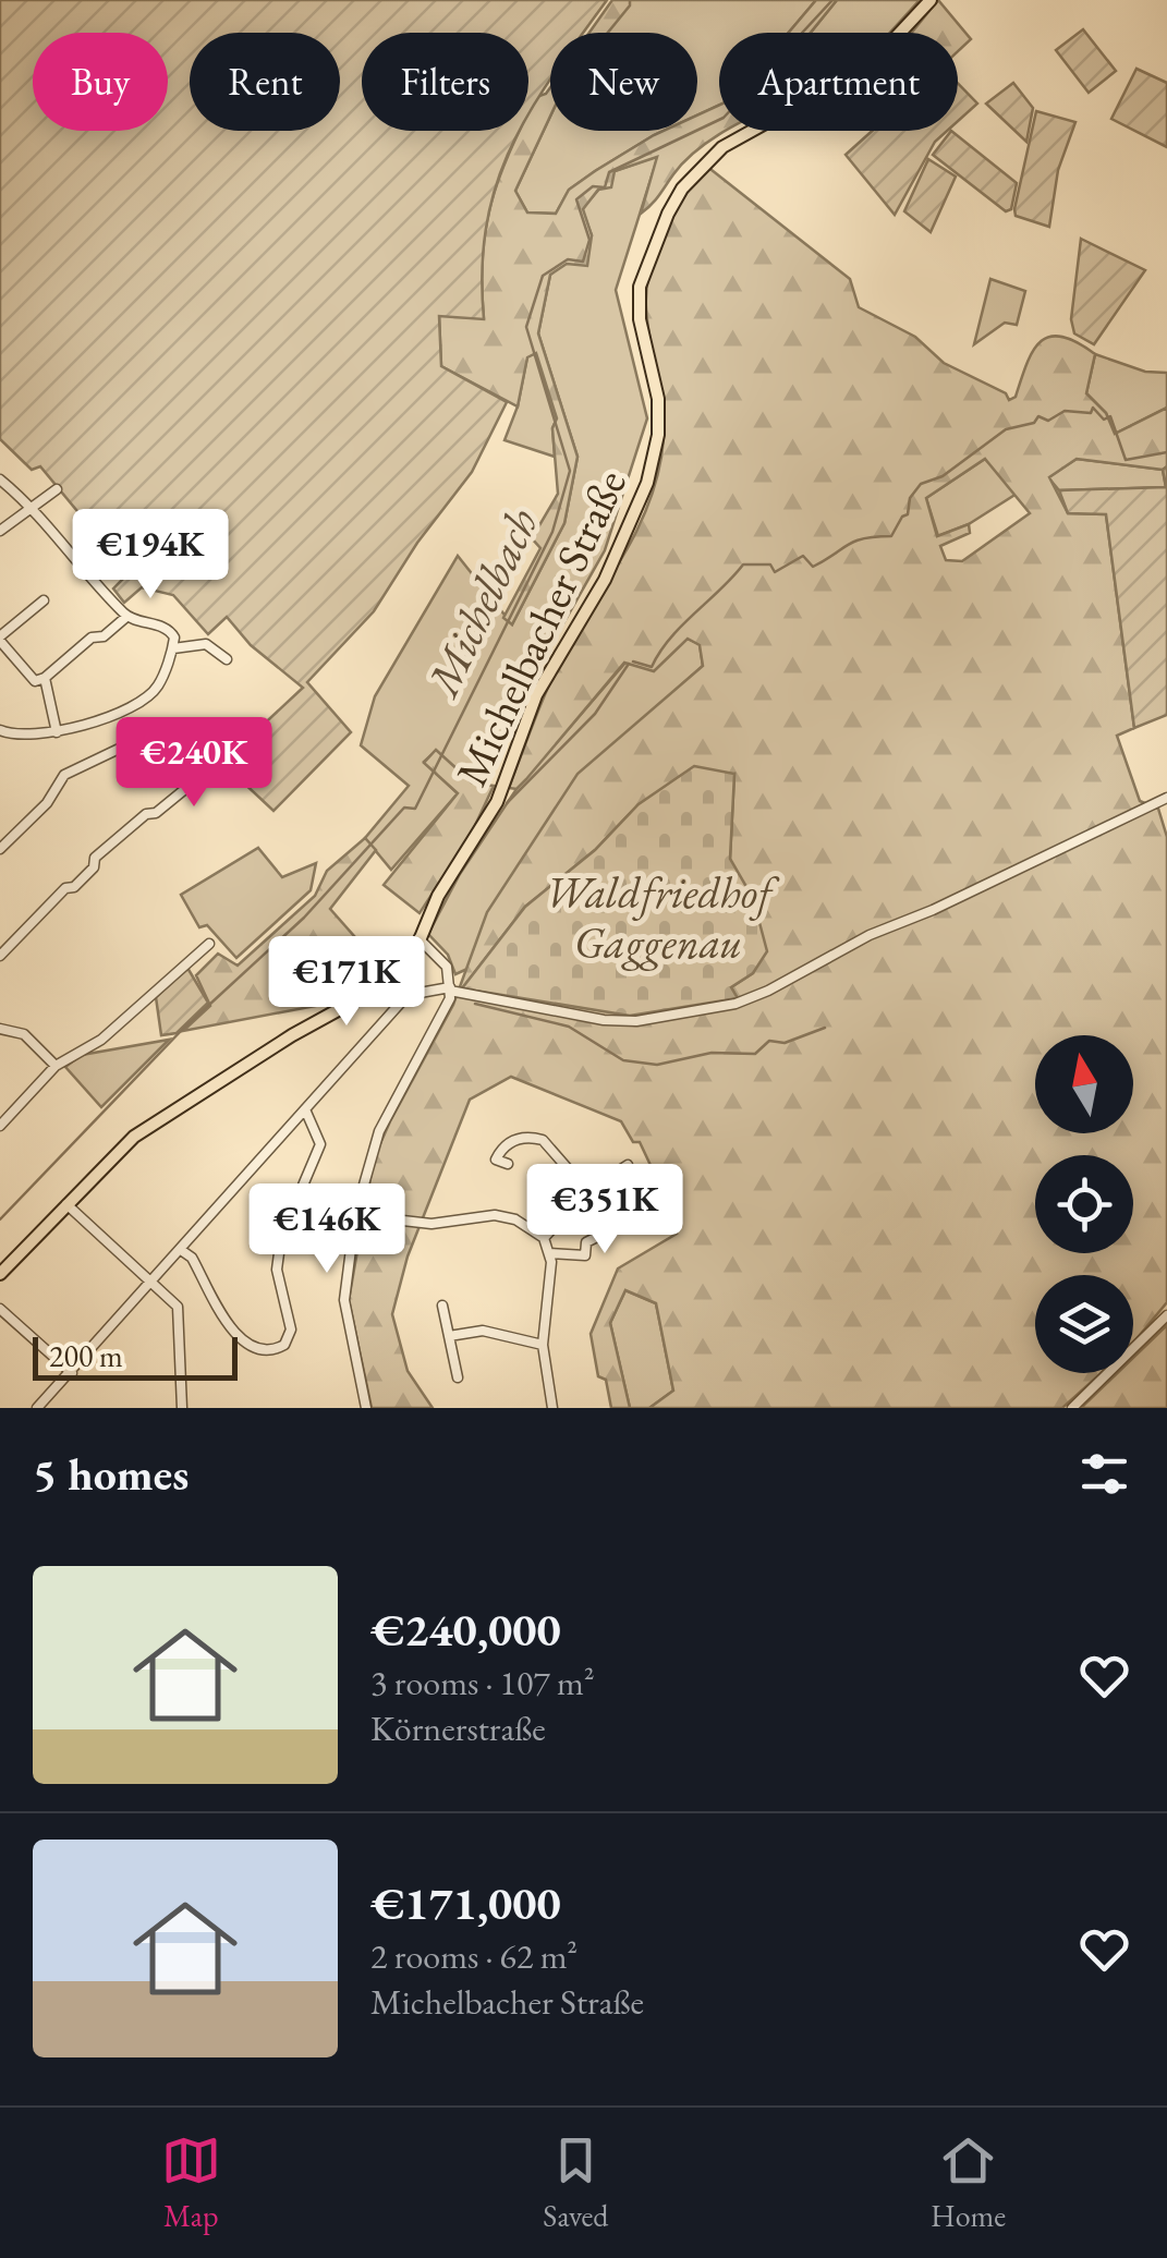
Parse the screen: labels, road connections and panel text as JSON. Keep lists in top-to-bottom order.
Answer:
{
  "streets": {
    "main road": ["Michelbacher Straße"]
  },
  "water": ["Michelbach"],
  "parks": ["Waldfriedhof Gaggenau"],
  "scale_bar": "200 m",
  "north": "top",
  "page": {
    "chip": [
      "Buy",
      "Rent",
      "Filters",
      "New",
      "Apartment"
    ],
    "price": [
      "€194K",
      "€240K",
      "€171K",
      "€351K",
      "€146K"
    ],
    "scale": "200 m",
    "heading": "5 homes",
    "list": [
      {
        "name": "€240,000",
        "note": "3 rooms · 107 m² · Körnerstraße"
      },
      {
        "name": "€171,000",
        "note": "2 rooms · 62 m² · Michelbacher Straße"
      }
    ],
    "tabs": ["Map", "Saved", "Home"]
  }
}
